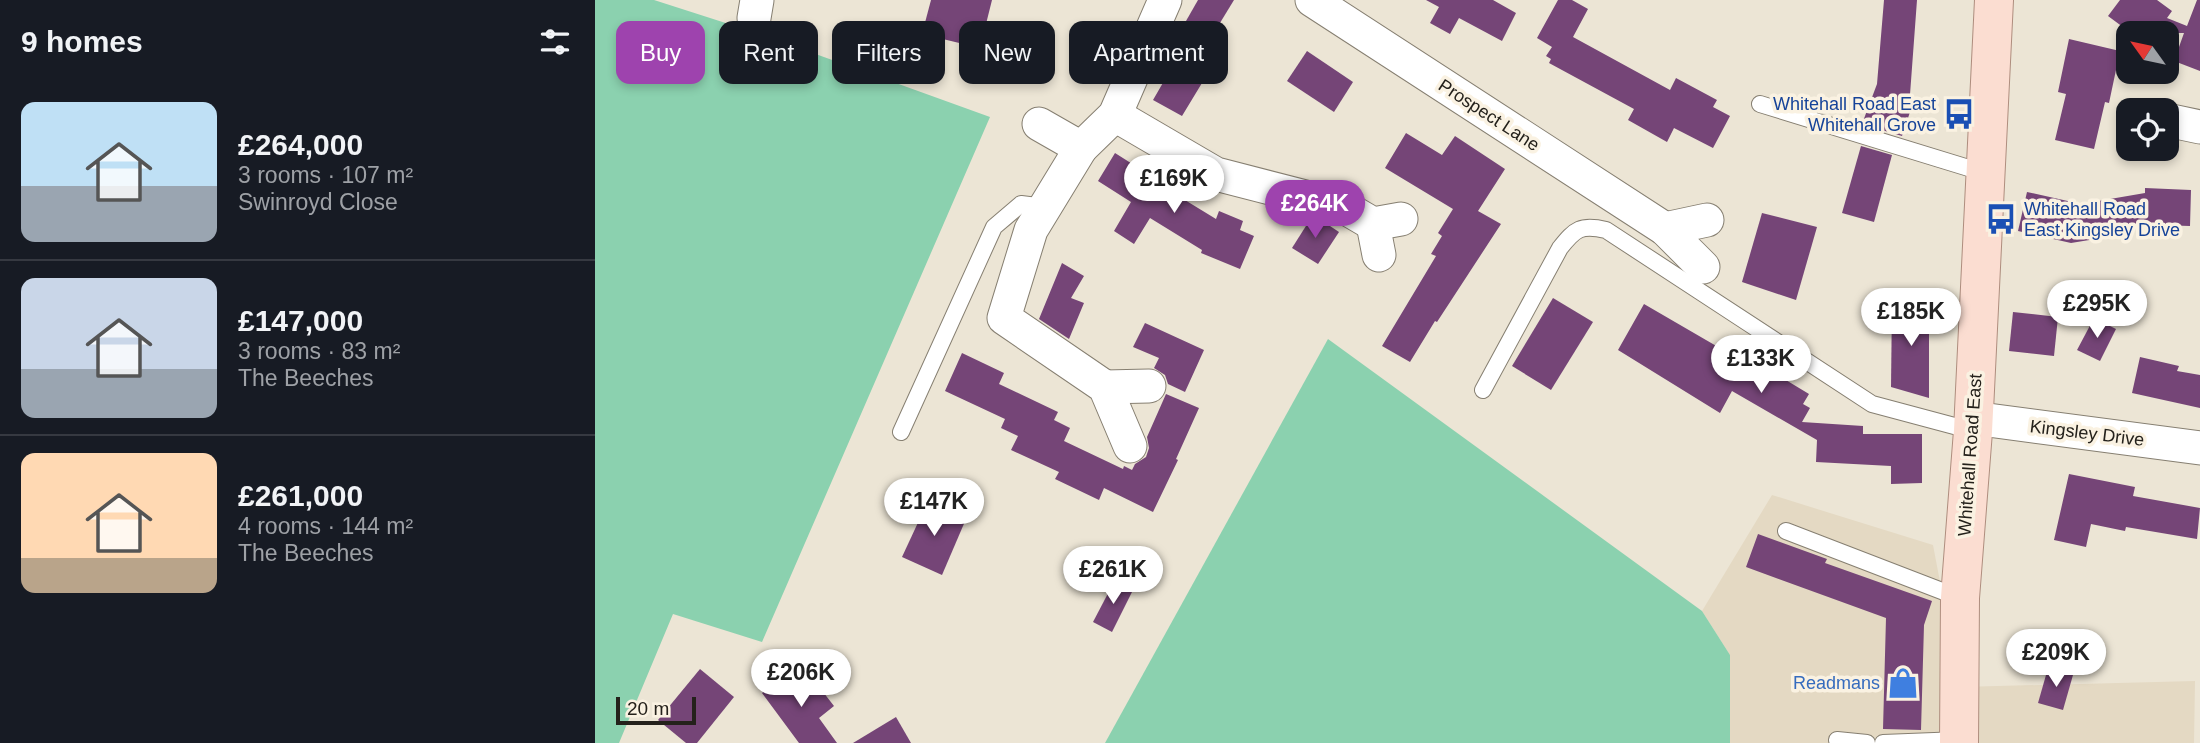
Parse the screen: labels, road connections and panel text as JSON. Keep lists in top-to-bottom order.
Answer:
{
  "streets": {
    "main road": ["Whitehall Road East"],
    "street": ["Prospect Lane", "Kingsley Drive"]
  },
  "crossings": [
    ["Kingsley Drive", "Whitehall Road East"]
  ],
  "places": {
    "bus stop": ["Whitehall Road East Whitehall Grove", "Whitehall Road East Kingsley Drive"],
    "shop": ["Readmans"]
  },
  "scale_bar": "20 m",
  "north": "top left",
  "page": {
    "heading": "9 homes",
    "chip": [
      "Buy",
      "Rent",
      "Filters",
      "New",
      "Apartment"
    ],
    "list": [
      {
        "name": "£264,000",
        "note": "3 rooms · 107 m² · Swinroyd Close"
      },
      {
        "name": "£147,000",
        "note": "3 rooms · 83 m² · The Beeches"
      },
      {
        "name": "£261,000",
        "note": "4 rooms · 144 m² · The Beeches"
      }
    ],
    "price": [
      "£169K",
      "£264K",
      "£295K",
      "£185K",
      "£133K",
      "£147K",
      "£261K",
      "£209K",
      "£206K"
    ],
    "scale": "20 m"
  }
}
